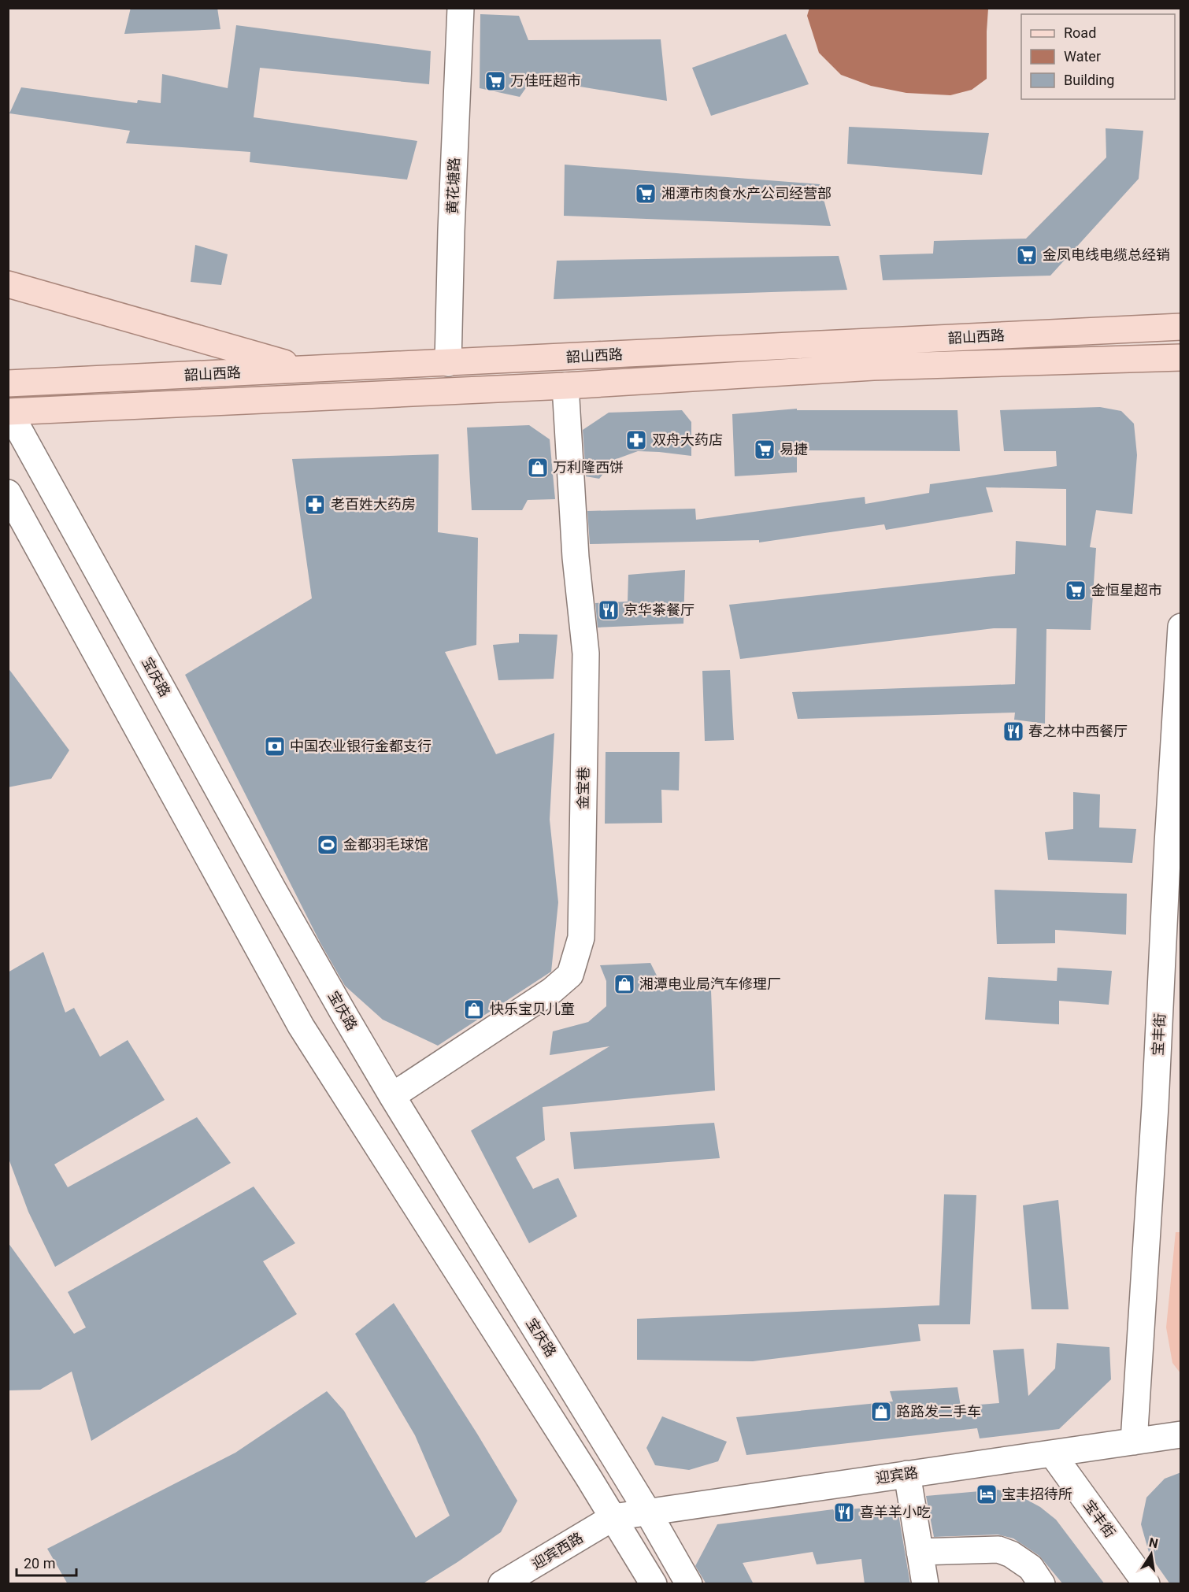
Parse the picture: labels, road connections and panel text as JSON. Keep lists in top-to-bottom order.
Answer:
{
  "streets": {
    "main road": ["韶山西路"],
    "street": [
      "黄花塘路",
      "宝庆路",
      "金宝巷",
      "宝丰街",
      "迎宾路",
      "迎宾西路"
    ]
  },
  "crossings": [
    ["黄花塘路", "韶山西路"],
    ["韶山西路", "宝庆路"],
    ["韶山西路", "金宝巷"],
    ["宝庆路", "金宝巷"],
    ["宝庆路", "迎宾路"],
    ["宝丰街", "迎宾路"],
    ["迎宾路", "迎宾西路"]
  ],
  "places": {
    "supermarket": [
      "万佳旺超市",
      "湘潭市肉食水产公司经营部",
      "金凤电线电缆总经销",
      "易捷",
      "金恒星超市"
    ],
    "pharmacy": ["双舟大药店", "老百姓大药房"],
    "shop": [
      "万利隆西饼",
      "湘潭电业局汽车修理厂",
      "快乐宝贝儿童",
      "路路发二手车"
    ],
    "restaurant": ["京华茶餐厅", "春之林中西餐厅", "喜羊羊小吃"],
    "bank": ["中国农业银行金都支行"],
    "sports": ["金都羽毛球馆"],
    "hotel": ["宝丰招待所"]
  },
  "legend": ["Road", "Water", "Building"],
  "scale_bar": "20 m",
  "north": "top"
}
